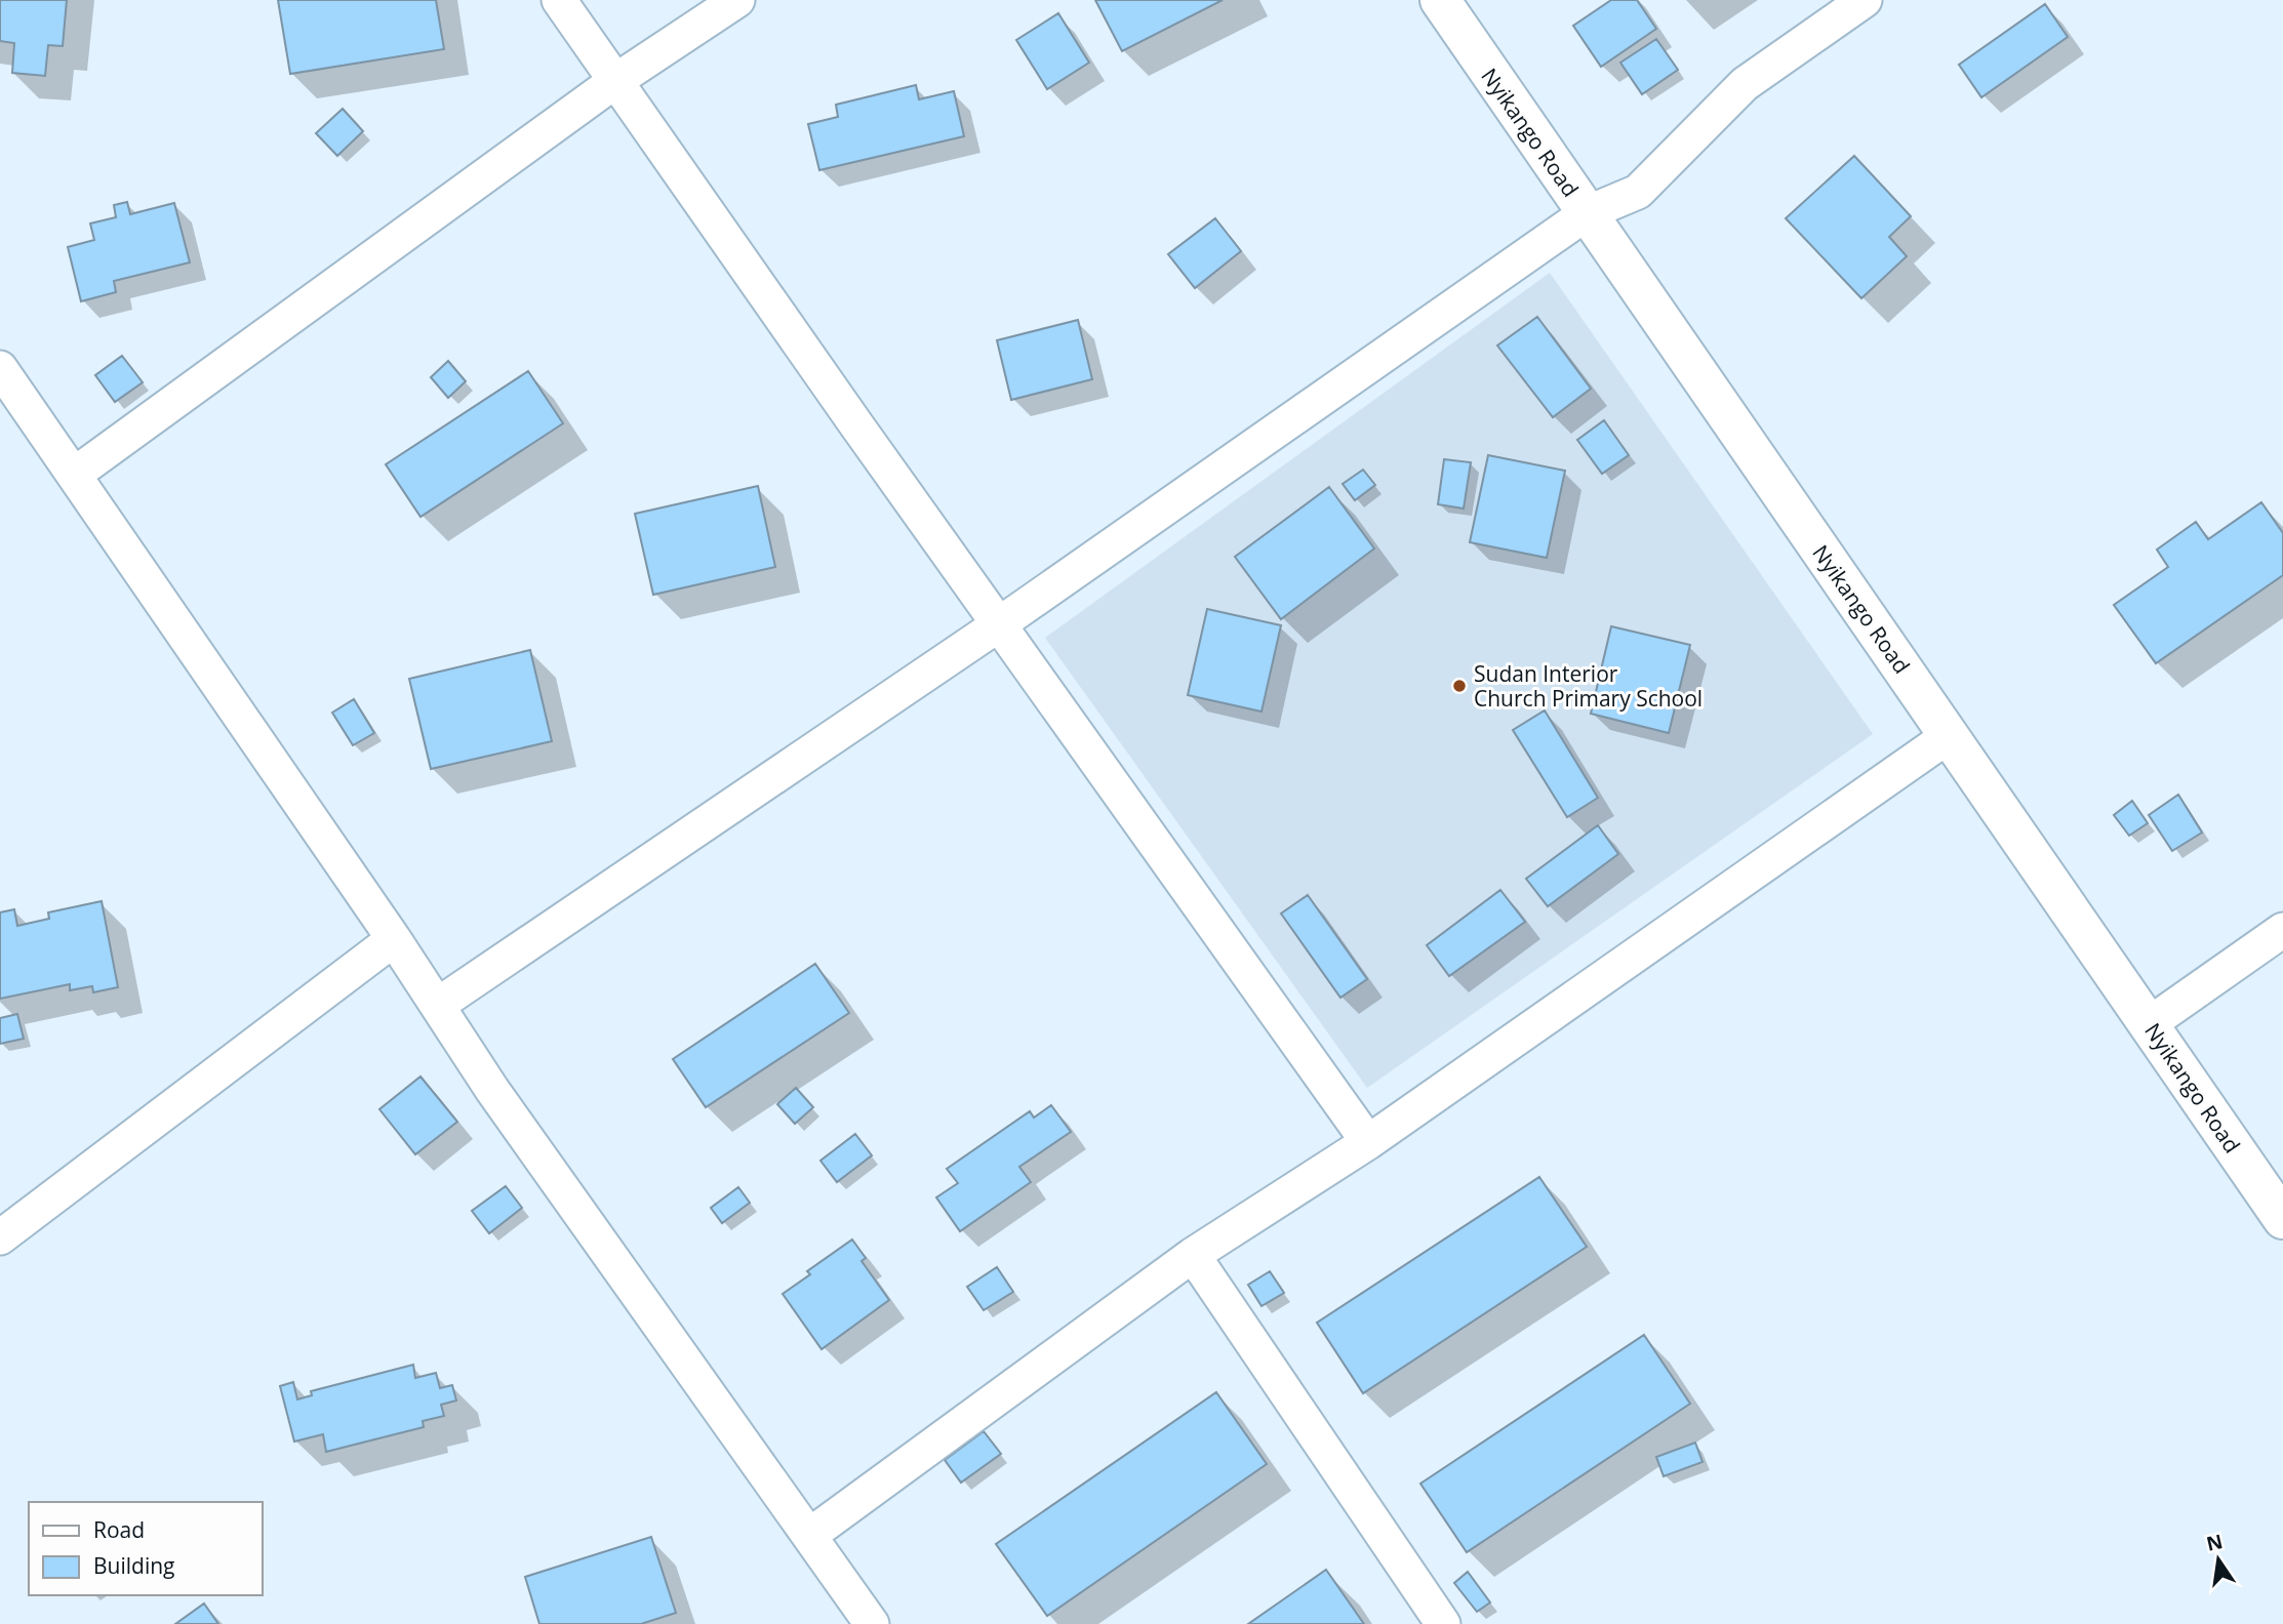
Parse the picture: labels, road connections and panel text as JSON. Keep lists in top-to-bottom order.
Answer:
{
  "streets": {
    "street": ["Nyikango Road"]
  },
  "places": ["Sudan Interior Church Primary School"],
  "legend": ["Road", "Building"],
  "north": "top"
}
